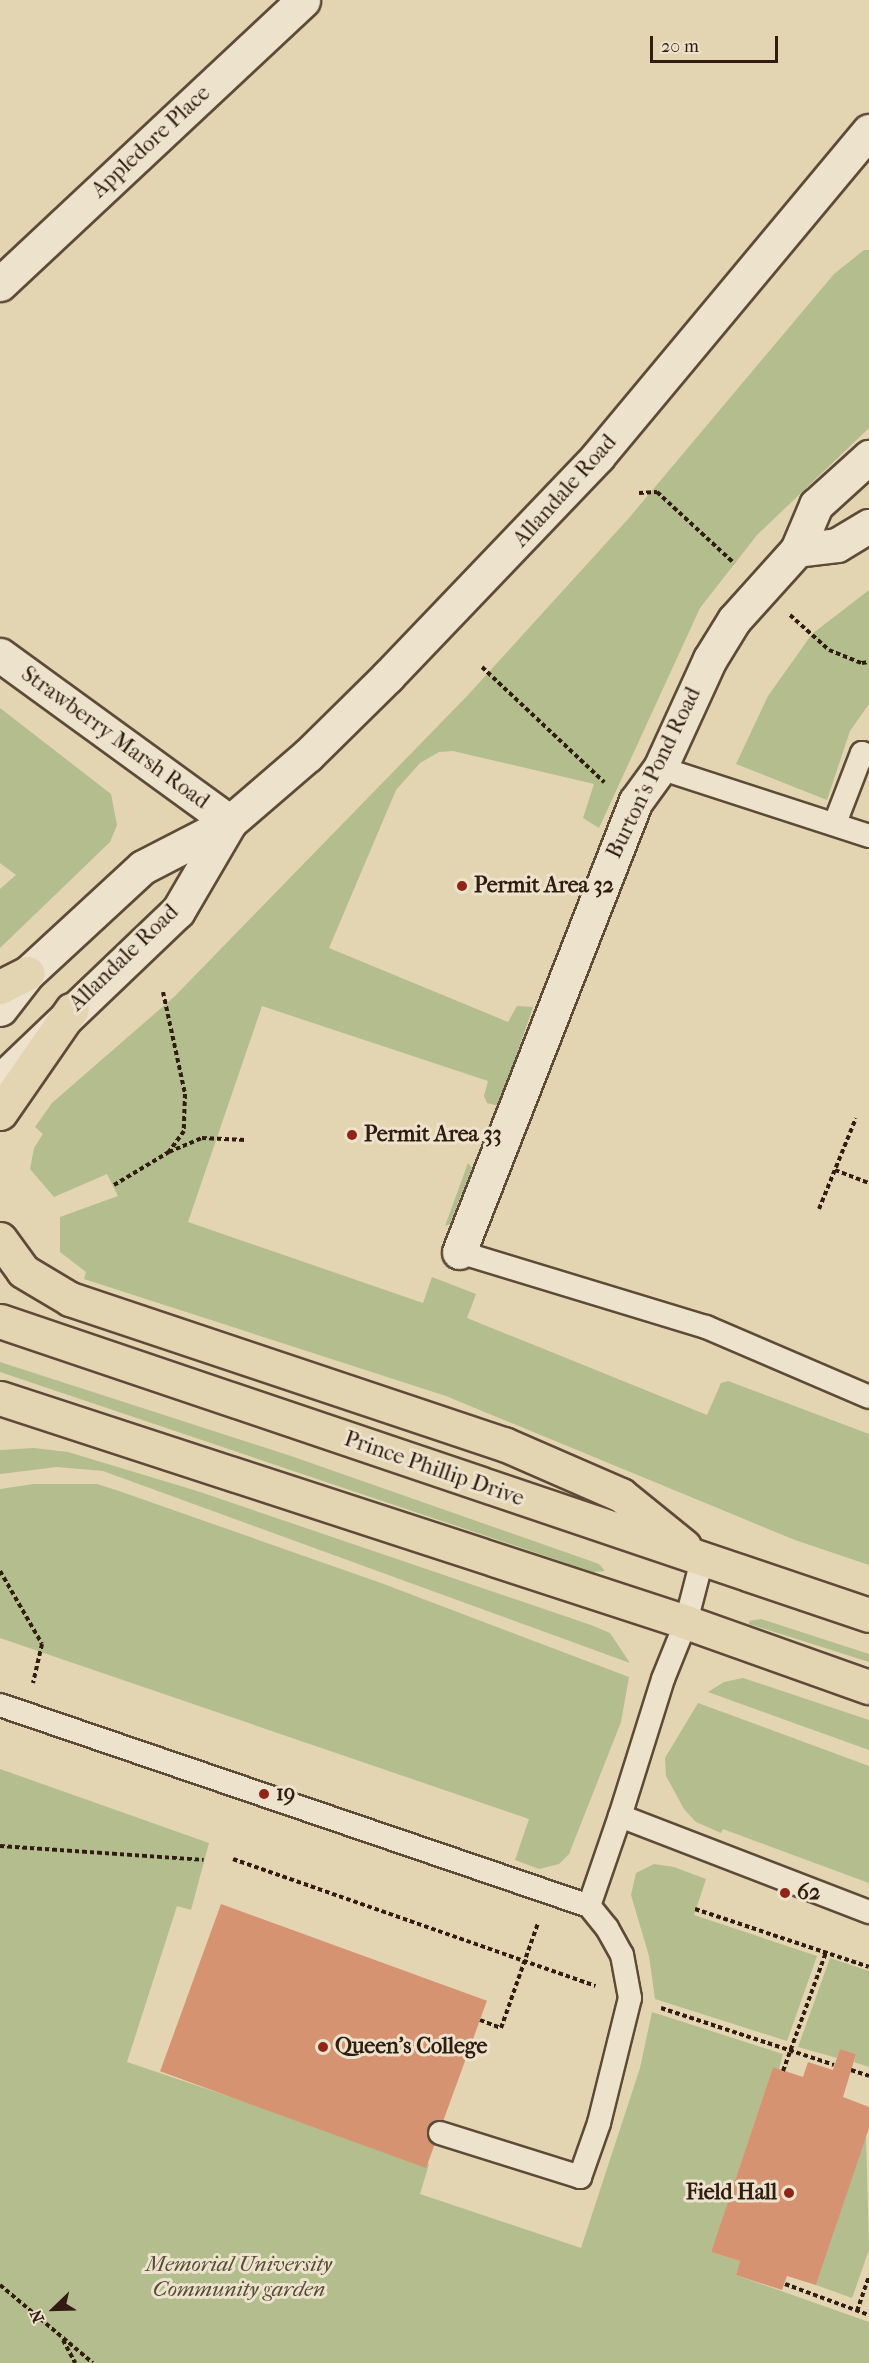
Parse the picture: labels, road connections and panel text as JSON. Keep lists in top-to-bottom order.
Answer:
{
  "streets": {
    "main road": ["Prince Phillip Drive"],
    "street": [
      "Appledore Place",
      "Allandale Road",
      "Strawberry Marsh Road",
      "Burton's Pond Road"
    ]
  },
  "crossings": [
    ["Allandale Road", "Strawberry Marsh Road"]
  ],
  "parks": ["Memorial University Community garden"],
  "places": [
    "Permit Area 32",
    "Permit Area 33",
    "19",
    "62",
    "Queen's College",
    "Field Hall"
  ],
  "scale_bar": "20 m",
  "north": "bottom left"
}
